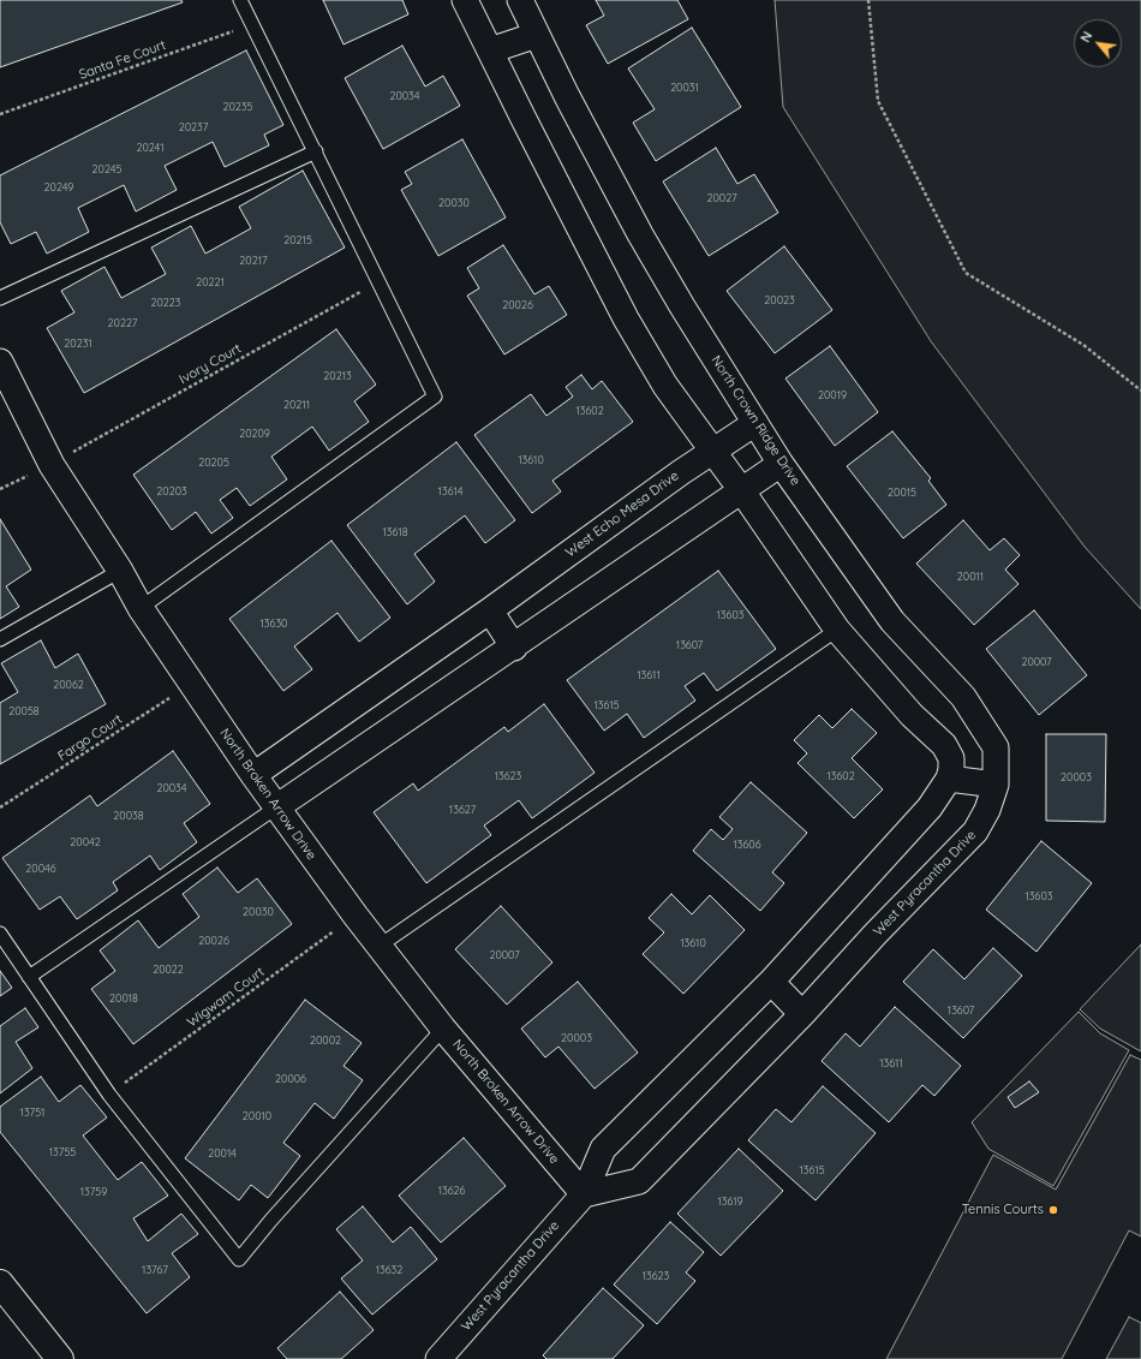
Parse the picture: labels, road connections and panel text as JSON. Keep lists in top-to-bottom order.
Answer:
{
  "streets": {
    "street": [
      "North Crown Ridge Drive",
      "West Echo Mesa Drive",
      "North Broken Arrow Drive",
      "West Pyracantha Drive"
    ],
    "path": [
      "Santa Fe Court",
      "Ivory Court",
      "Fargo Court",
      "Wigwam Court"
    ]
  },
  "crossings": [
    ["Ivory Court", "North Broken Arrow Drive"],
    ["North Crown Ridge Drive", "West Echo Mesa Drive"],
    ["North Crown Ridge Drive", "West Pyracantha Drive"],
    ["West Echo Mesa Drive", "North Broken Arrow Drive"],
    ["Fargo Court", "North Broken Arrow Drive"],
    ["North Broken Arrow Drive", "West Pyracantha Drive"],
    ["North Broken Arrow Drive", "Wigwam Court"]
  ],
  "places": ["Tennis Courts"],
  "house_numbers": [
    "20031",
    "20034",
    "20235",
    "20237",
    "20241",
    "20245",
    "20249",
    "20027",
    "20030",
    "20215",
    "20217",
    "20221",
    "20023",
    "20223",
    "20026",
    "20227",
    "20231",
    "20213",
    "20019",
    "20211",
    "13602",
    "20209",
    "13610",
    "20205",
    "20203",
    "13614",
    "20015",
    "13618",
    "20011",
    "13603",
    "13630",
    "13607",
    "20007",
    "13611",
    "20062",
    "13615",
    "20058",
    "13623",
    "13602",
    "20003",
    "20034",
    "13627",
    "20038",
    "20042",
    "13606",
    "20046",
    "13603",
    "20030",
    "20026",
    "13610",
    "20007",
    "20022",
    "20018",
    "13607",
    "20003",
    "20002",
    "13611",
    "20006",
    "13751",
    "20010",
    "13755",
    "20014",
    "13615",
    "13626",
    "13759",
    "13619",
    "13767",
    "13632",
    "13623"
  ],
  "north": "top left"
}
